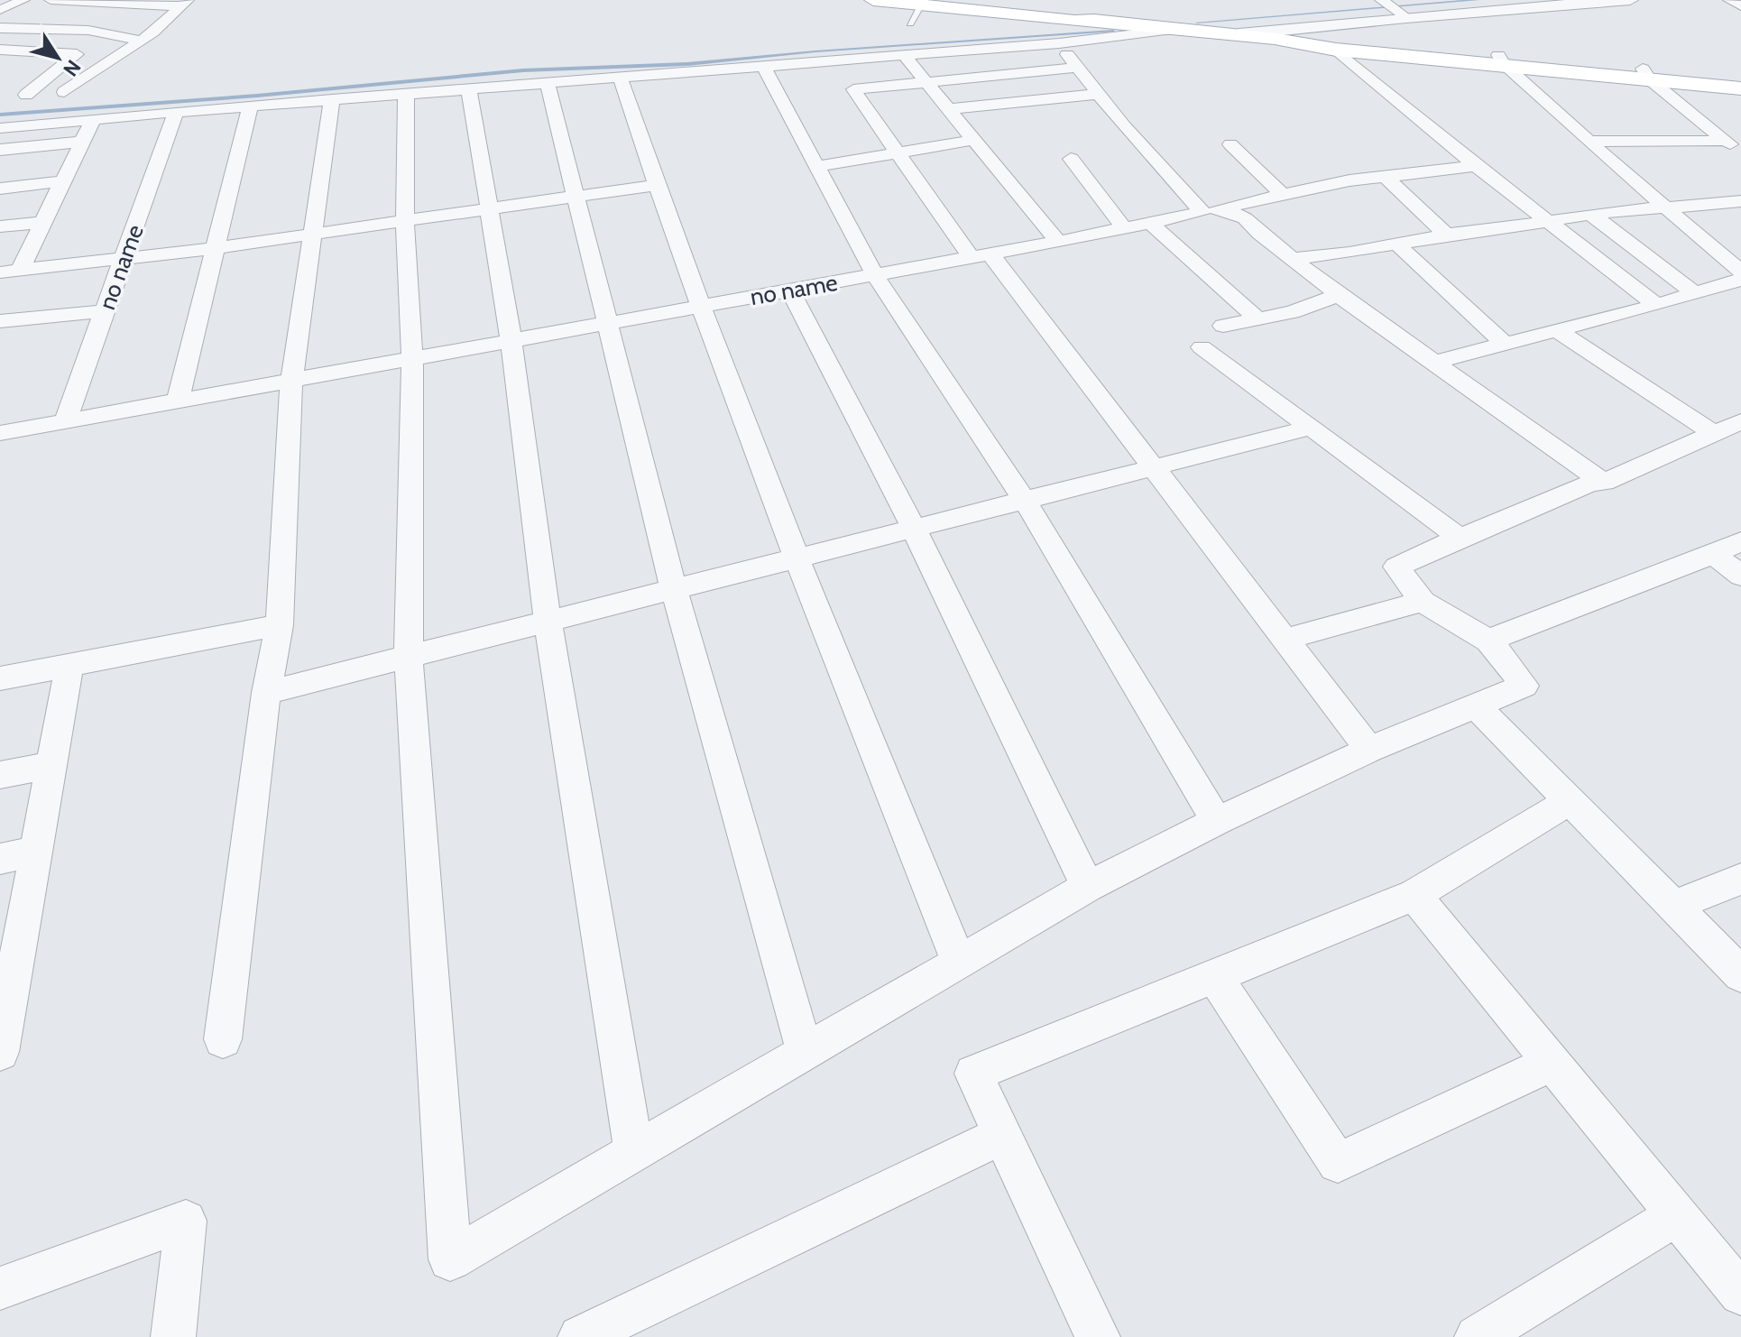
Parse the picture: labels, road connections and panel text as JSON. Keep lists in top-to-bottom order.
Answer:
{
  "streets": {
    "street": ["no name"]
  },
  "north": "bottom right"
}
